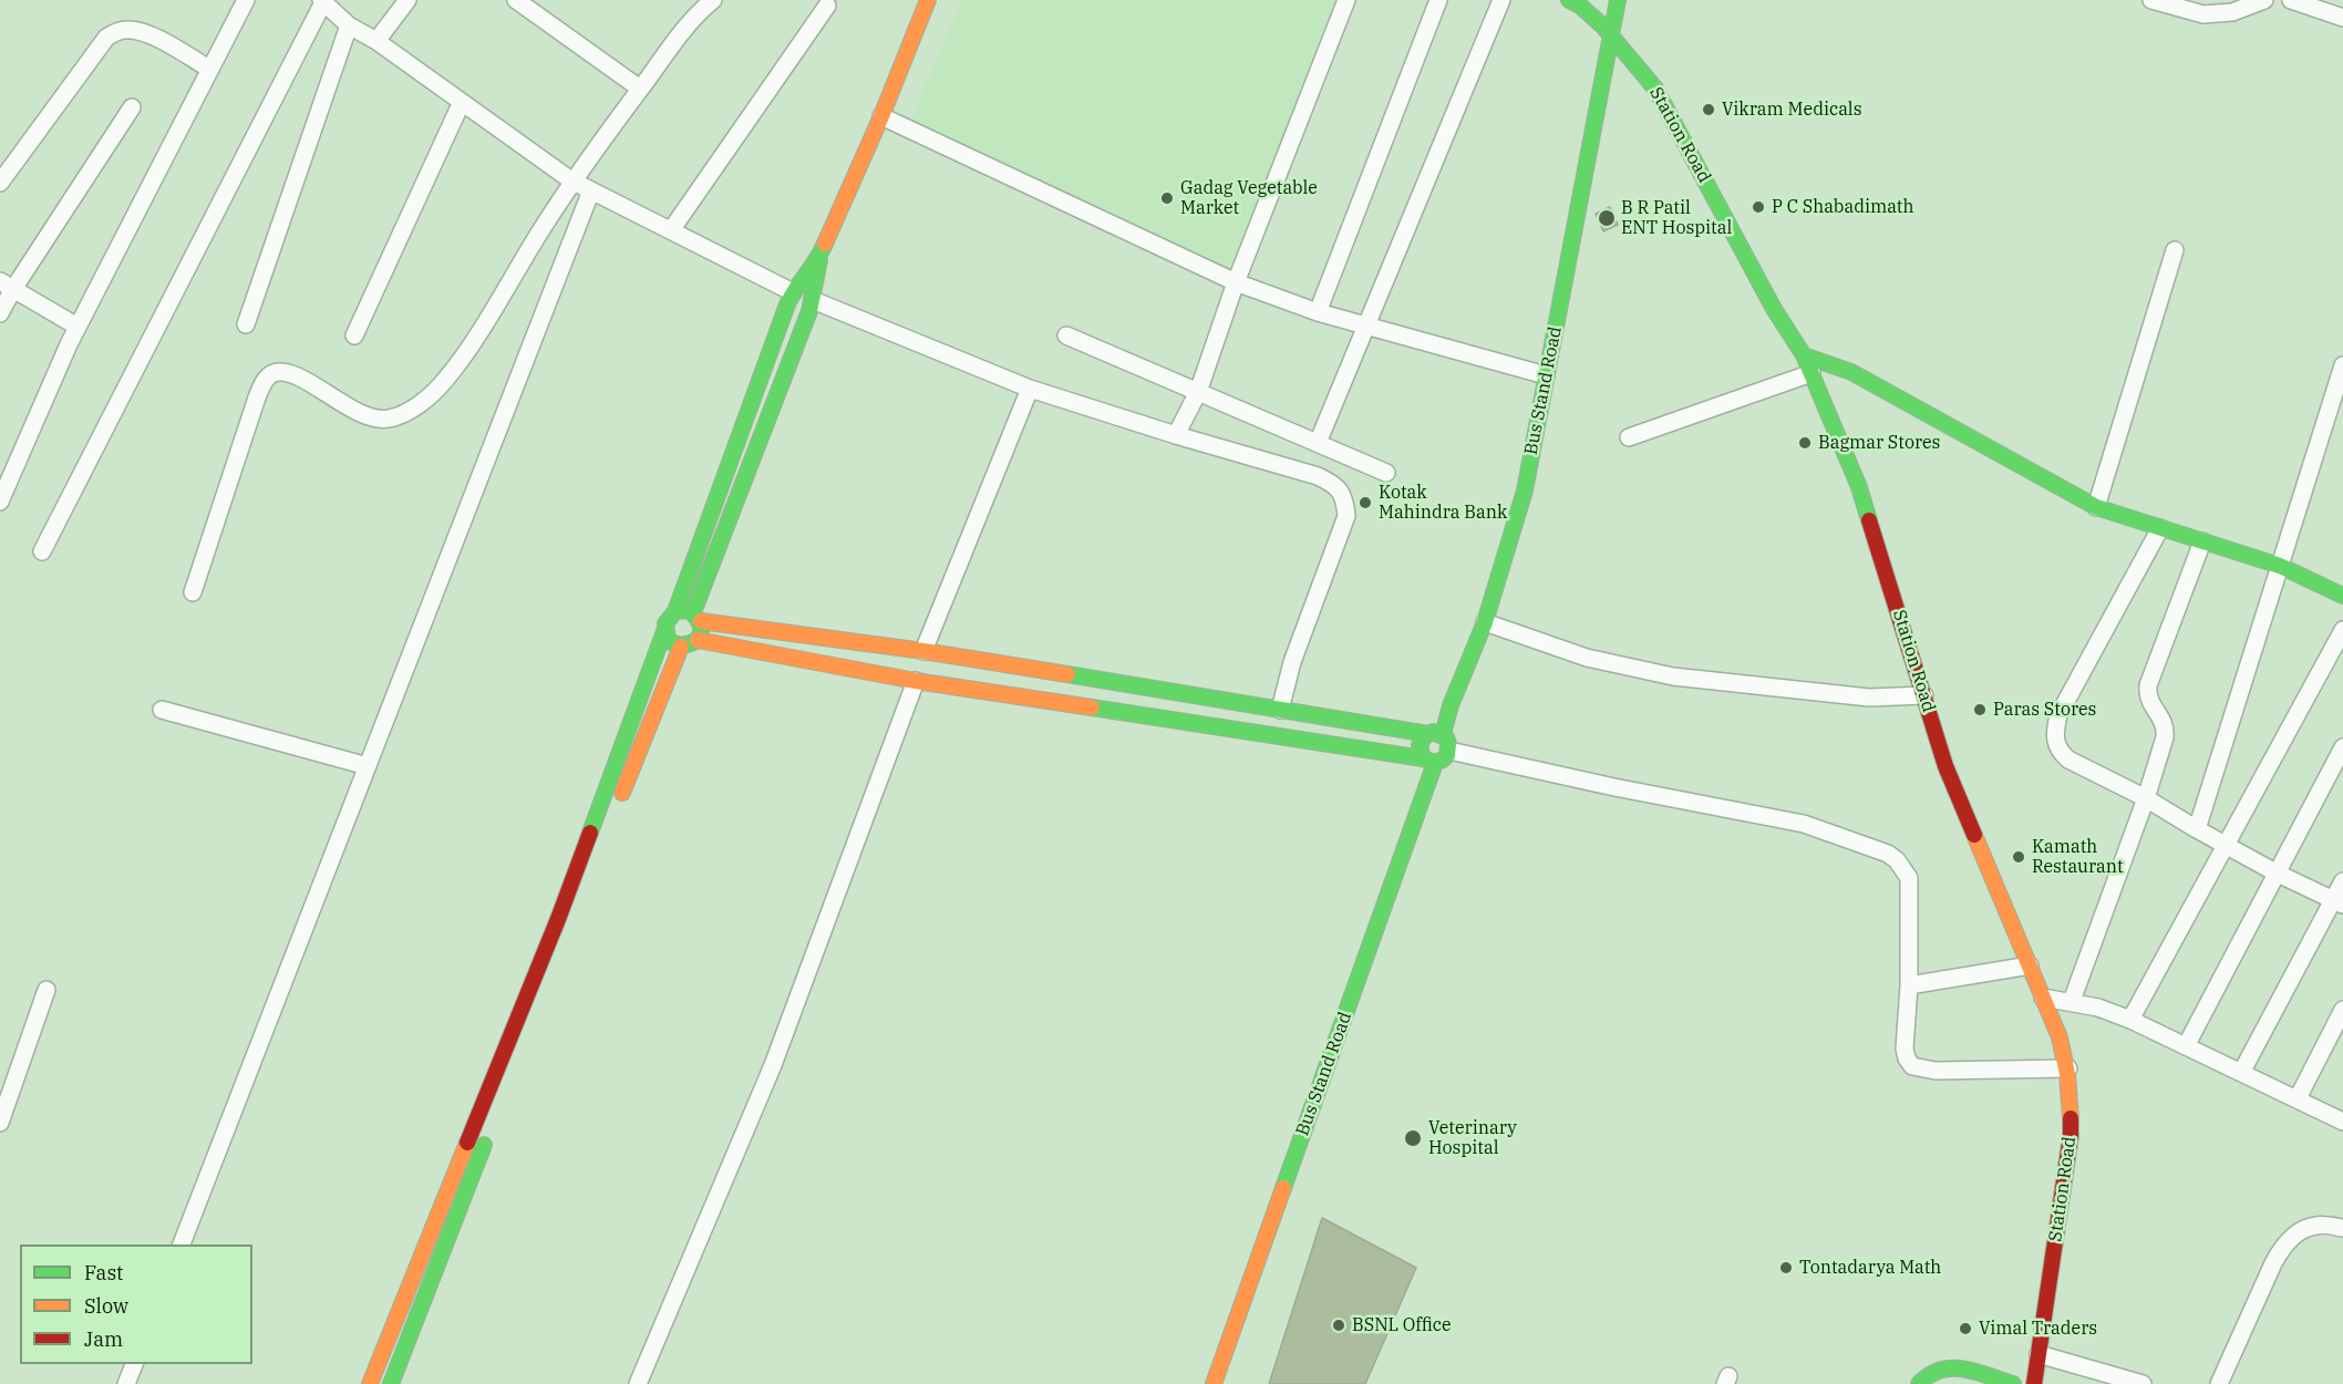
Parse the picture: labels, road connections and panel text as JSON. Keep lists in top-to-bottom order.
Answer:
{
  "streets": {
    "main road": ["Station Road", "Bus Stand Road"]
  },
  "crossings": [
    ["Station Road", "Bus Stand Road"]
  ],
  "places": [
    "Vikram Medicals",
    "Gadag Vegetable Market",
    "P C Shabadimath",
    "B R Patil ENT Hospital",
    "Bagmar Stores",
    "Kotak Mahindra Bank",
    "Paras Stores",
    "Kamath Restaurant",
    "Veterinary Hospital",
    "Tontadarya Math",
    "BSNL Office",
    "Vimal Traders"
  ],
  "legend": ["Fast", "Slow", "Jam"]
}
